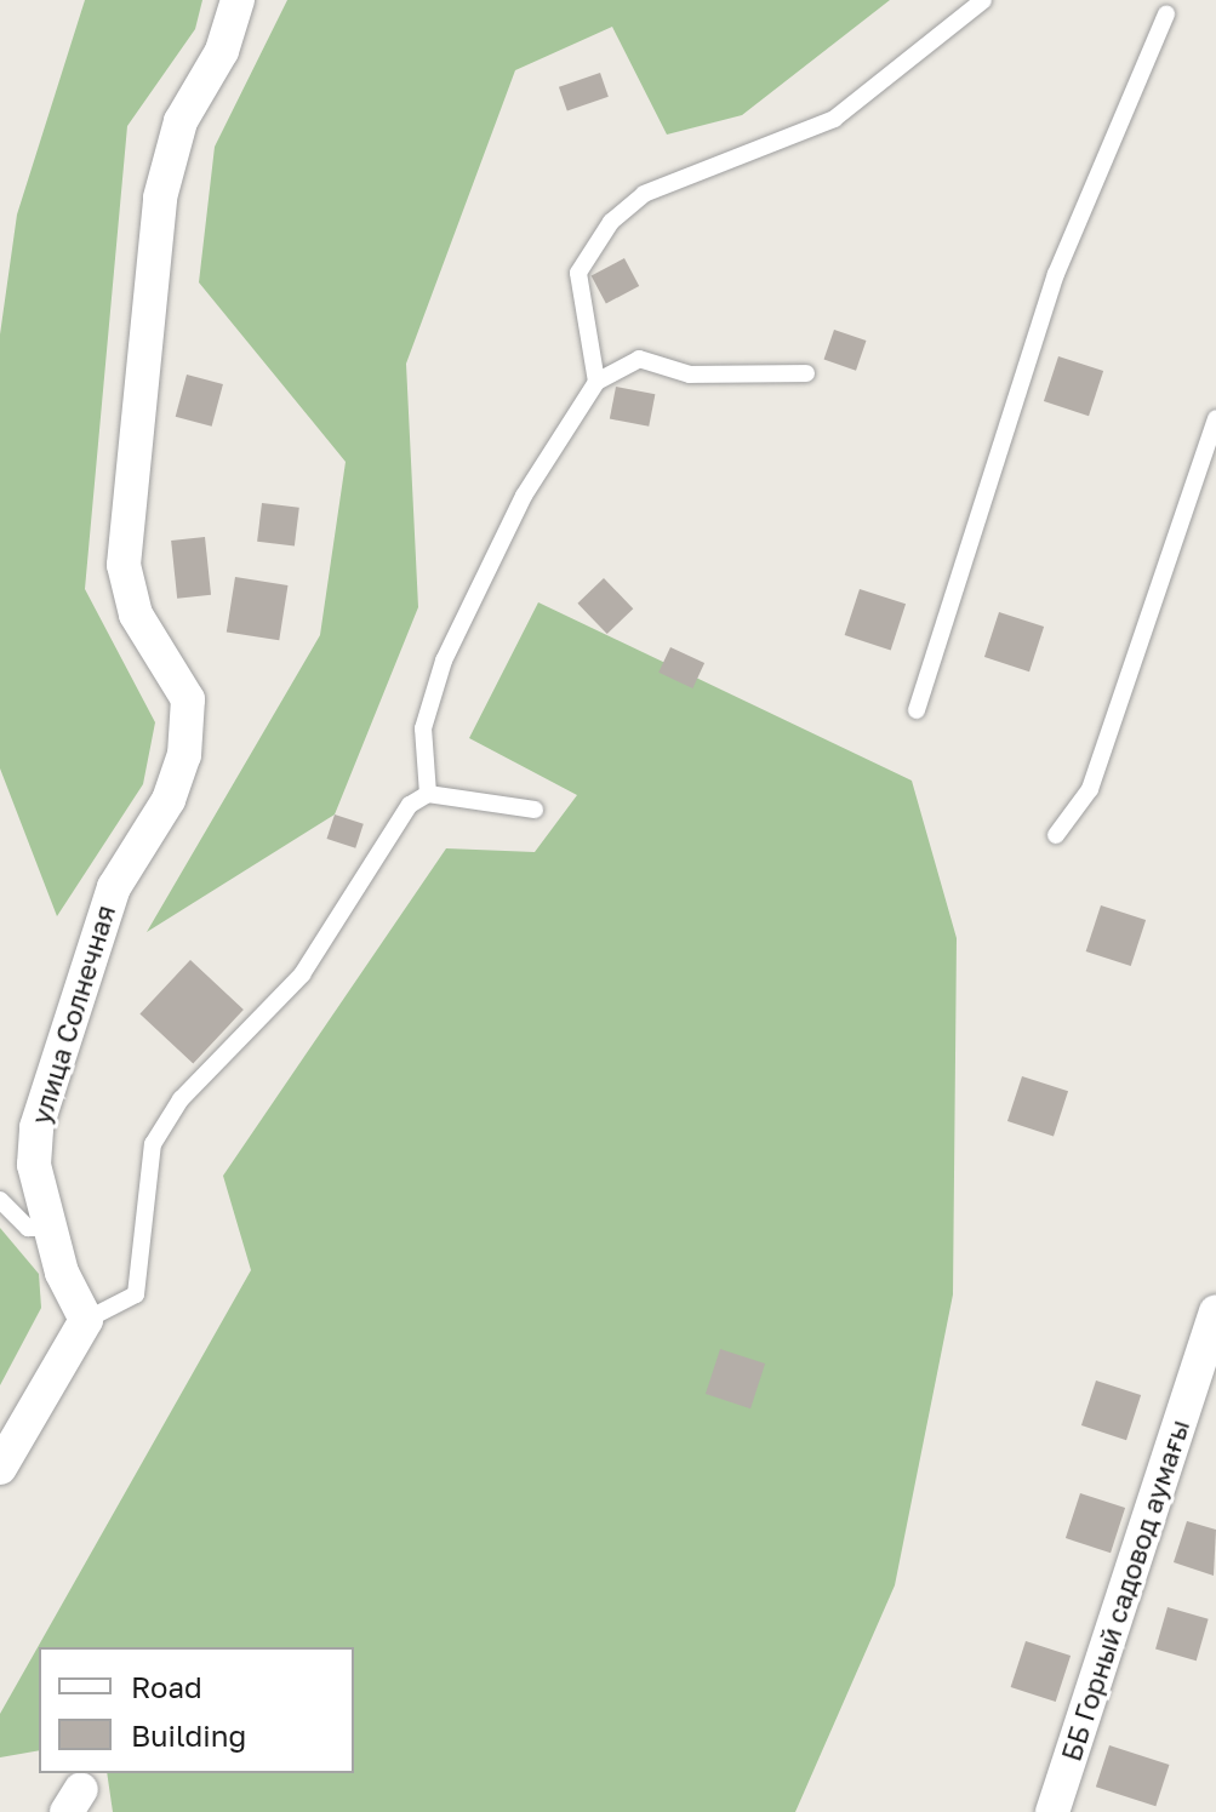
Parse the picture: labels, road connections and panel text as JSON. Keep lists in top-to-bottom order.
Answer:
{
  "streets": {
    "street": ["улица Солнечная", "ББ Горный садовод аумағы"]
  },
  "legend": ["Road", "Building"]
}
